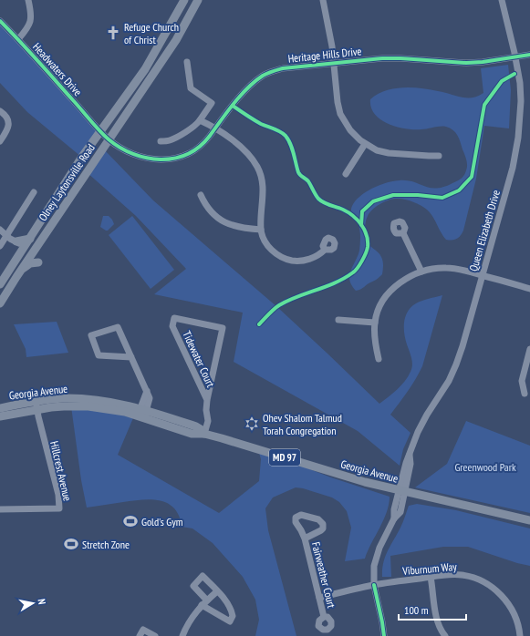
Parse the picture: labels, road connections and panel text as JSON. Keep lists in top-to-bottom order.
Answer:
{
  "streets": {
    "main road": ["Olney Laytonsville Road", "Georgia Avenue", "MD 97"],
    "street": [
      "Heritage Hills Drive",
      "Headwaters Drive",
      "Queen Elizabeth Drive",
      "Tidewater Court",
      "Hillcrest Avenue",
      "Viburnum Way",
      "Fairweather Court"
    ]
  },
  "crossings": [
    ["Heritage Hills Drive", "Headwaters Drive"],
    ["Heritage Hills Drive", "Olney Laytonsville Road"],
    ["Heritage Hills Drive", "Queen Elizabeth Drive"],
    ["Headwaters Drive", "Olney Laytonsville Road"],
    ["Queen Elizabeth Drive", "Georgia Avenue"],
    ["Queen Elizabeth Drive", "Viburnum Way"],
    ["Tidewater Court", "Georgia Avenue"],
    ["Georgia Avenue", "Hillcrest Avenue"],
    ["Viburnum Way", "Fairweather Court"]
  ],
  "parks": ["Greenwood Park"],
  "places": {
    "church": ["Refuge Church of Christ"],
    "synagogue": ["Ohev Shalom Talmud Torah Congregation"],
    "sports": ["Gold's Gym", "Stretch Zone"]
  },
  "scale_bar": "100 m",
  "north": "right"
}
